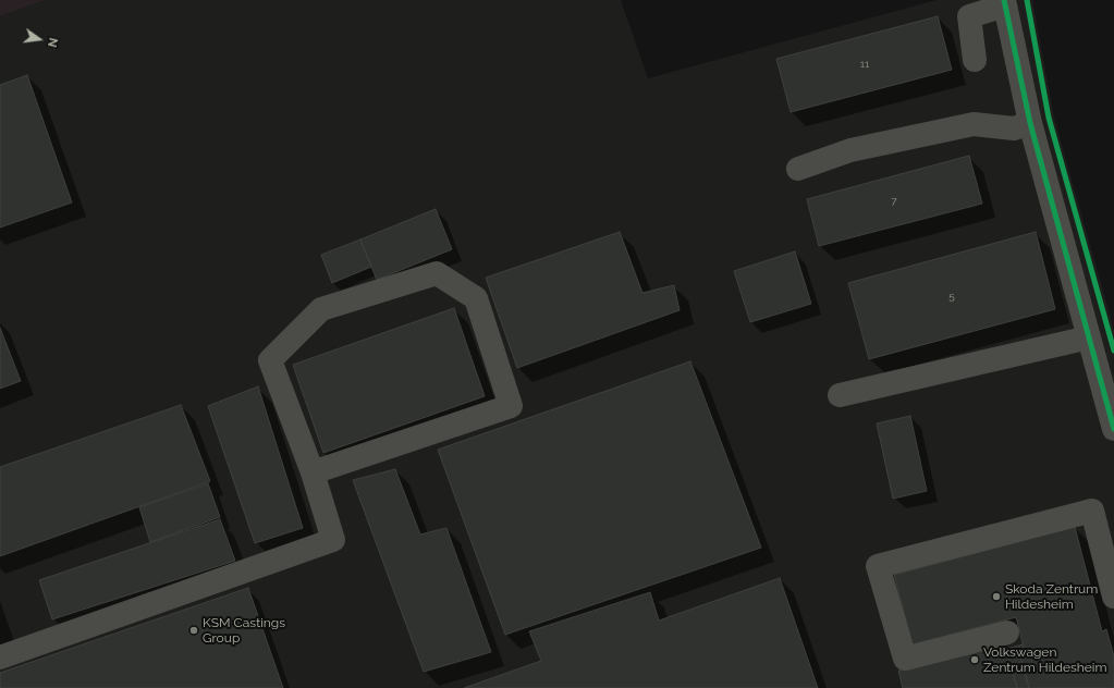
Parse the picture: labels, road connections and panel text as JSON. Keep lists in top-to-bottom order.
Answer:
{
  "places": ["Skoda Zentrum Hildesheim", "KSM Castings Group", "Volkswagen Zentrum Hildesheim"],
  "house_numbers": ["11", "7", "5"],
  "north": "right"
}
